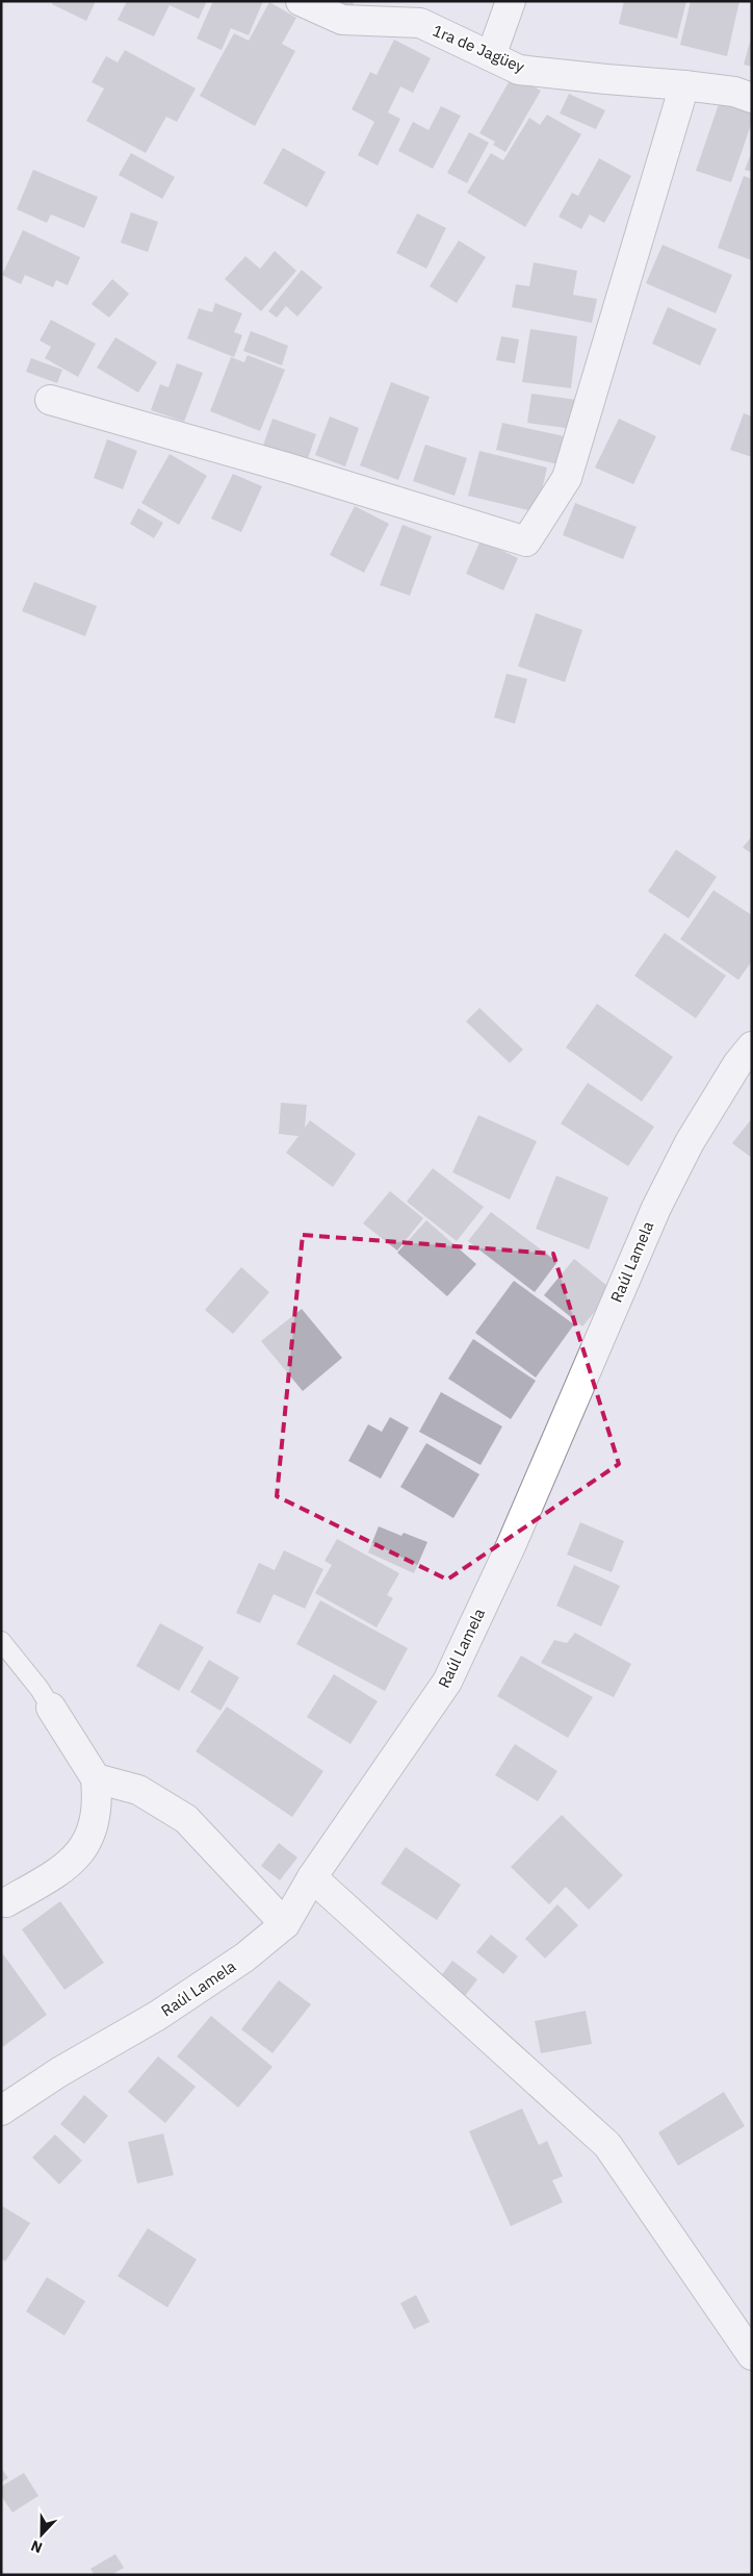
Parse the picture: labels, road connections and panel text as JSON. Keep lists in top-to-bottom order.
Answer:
{
  "streets": {
    "street": ["1ra de Jagüey", "Raúl Lamela"]
  },
  "north": "bottom"
}
